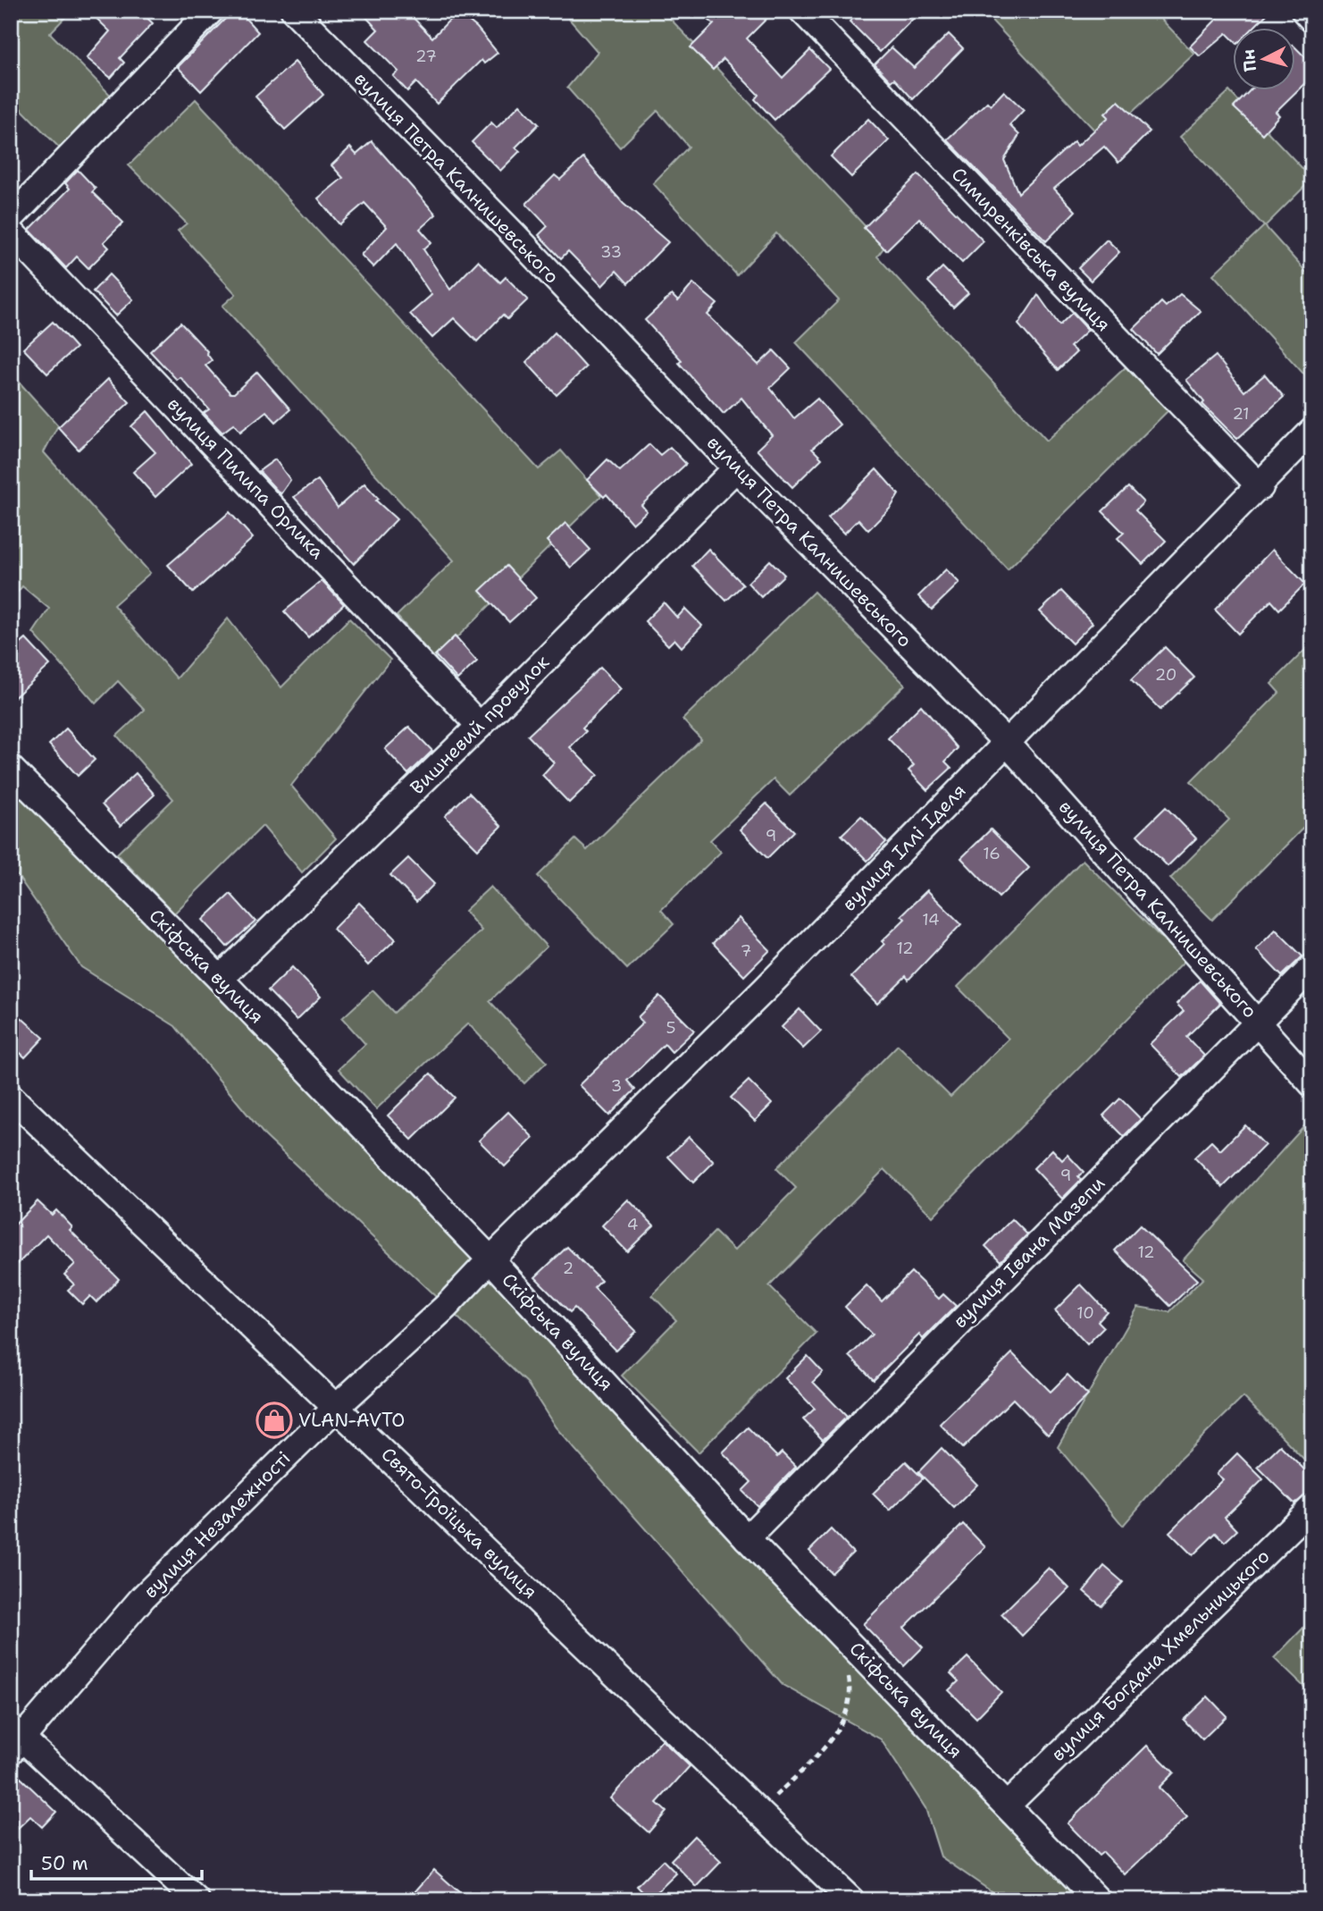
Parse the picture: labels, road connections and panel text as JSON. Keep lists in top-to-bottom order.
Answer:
{
  "streets": {
    "street": [
      "вулиця Петра Калнишевського",
      "Симиренківська вулиця",
      "вулиця Пилипа Орлика",
      "Вишневий провулок",
      "вулиця Іллі Іделя",
      "Скіфська вулиця",
      "вулиця Івана Мазепи",
      "Свято-Троїцька вулиця",
      "вулиця Незалежності",
      "вулиця Богдана Хмельницького"
    ]
  },
  "crossings": [
    ["вулиця Петра Калнишевського", "Вишневий провулок"],
    ["вулиця Петра Калнишевського", "вулиця Іллі Іделя"],
    ["вулиця Петра Калнишевського", "вулиця Івана Мазепи"],
    ["Симиренківська вулиця", "вулиця Іллі Іделя"],
    ["вулиця Пилипа Орлика", "Вишневий провулок"],
    ["Вишневий провулок", "Скіфська вулиця"],
    ["вулиця Іллі Іделя", "Скіфська вулиця"],
    ["вулиця Іллі Іделя", "вулиця Незалежності"],
    ["Скіфська вулиця", "вулиця Івана Мазепи"],
    ["Скіфська вулиця", "вулиця Незалежності"],
    ["Скіфська вулиця", "вулиця Богдана Хмельницького"],
    ["Свято-Троїцька вулиця", "вулиця Незалежності"]
  ],
  "places": {
    "shop": ["VLAN-AVTO"]
  },
  "house_numbers": [
    "27",
    "33",
    "21",
    "20",
    "9",
    "16",
    "14",
    "12",
    "7",
    "5",
    "3",
    "9",
    "4",
    "12",
    "2",
    "10"
  ],
  "scale_bar": "50 m",
  "north": "left"
}
